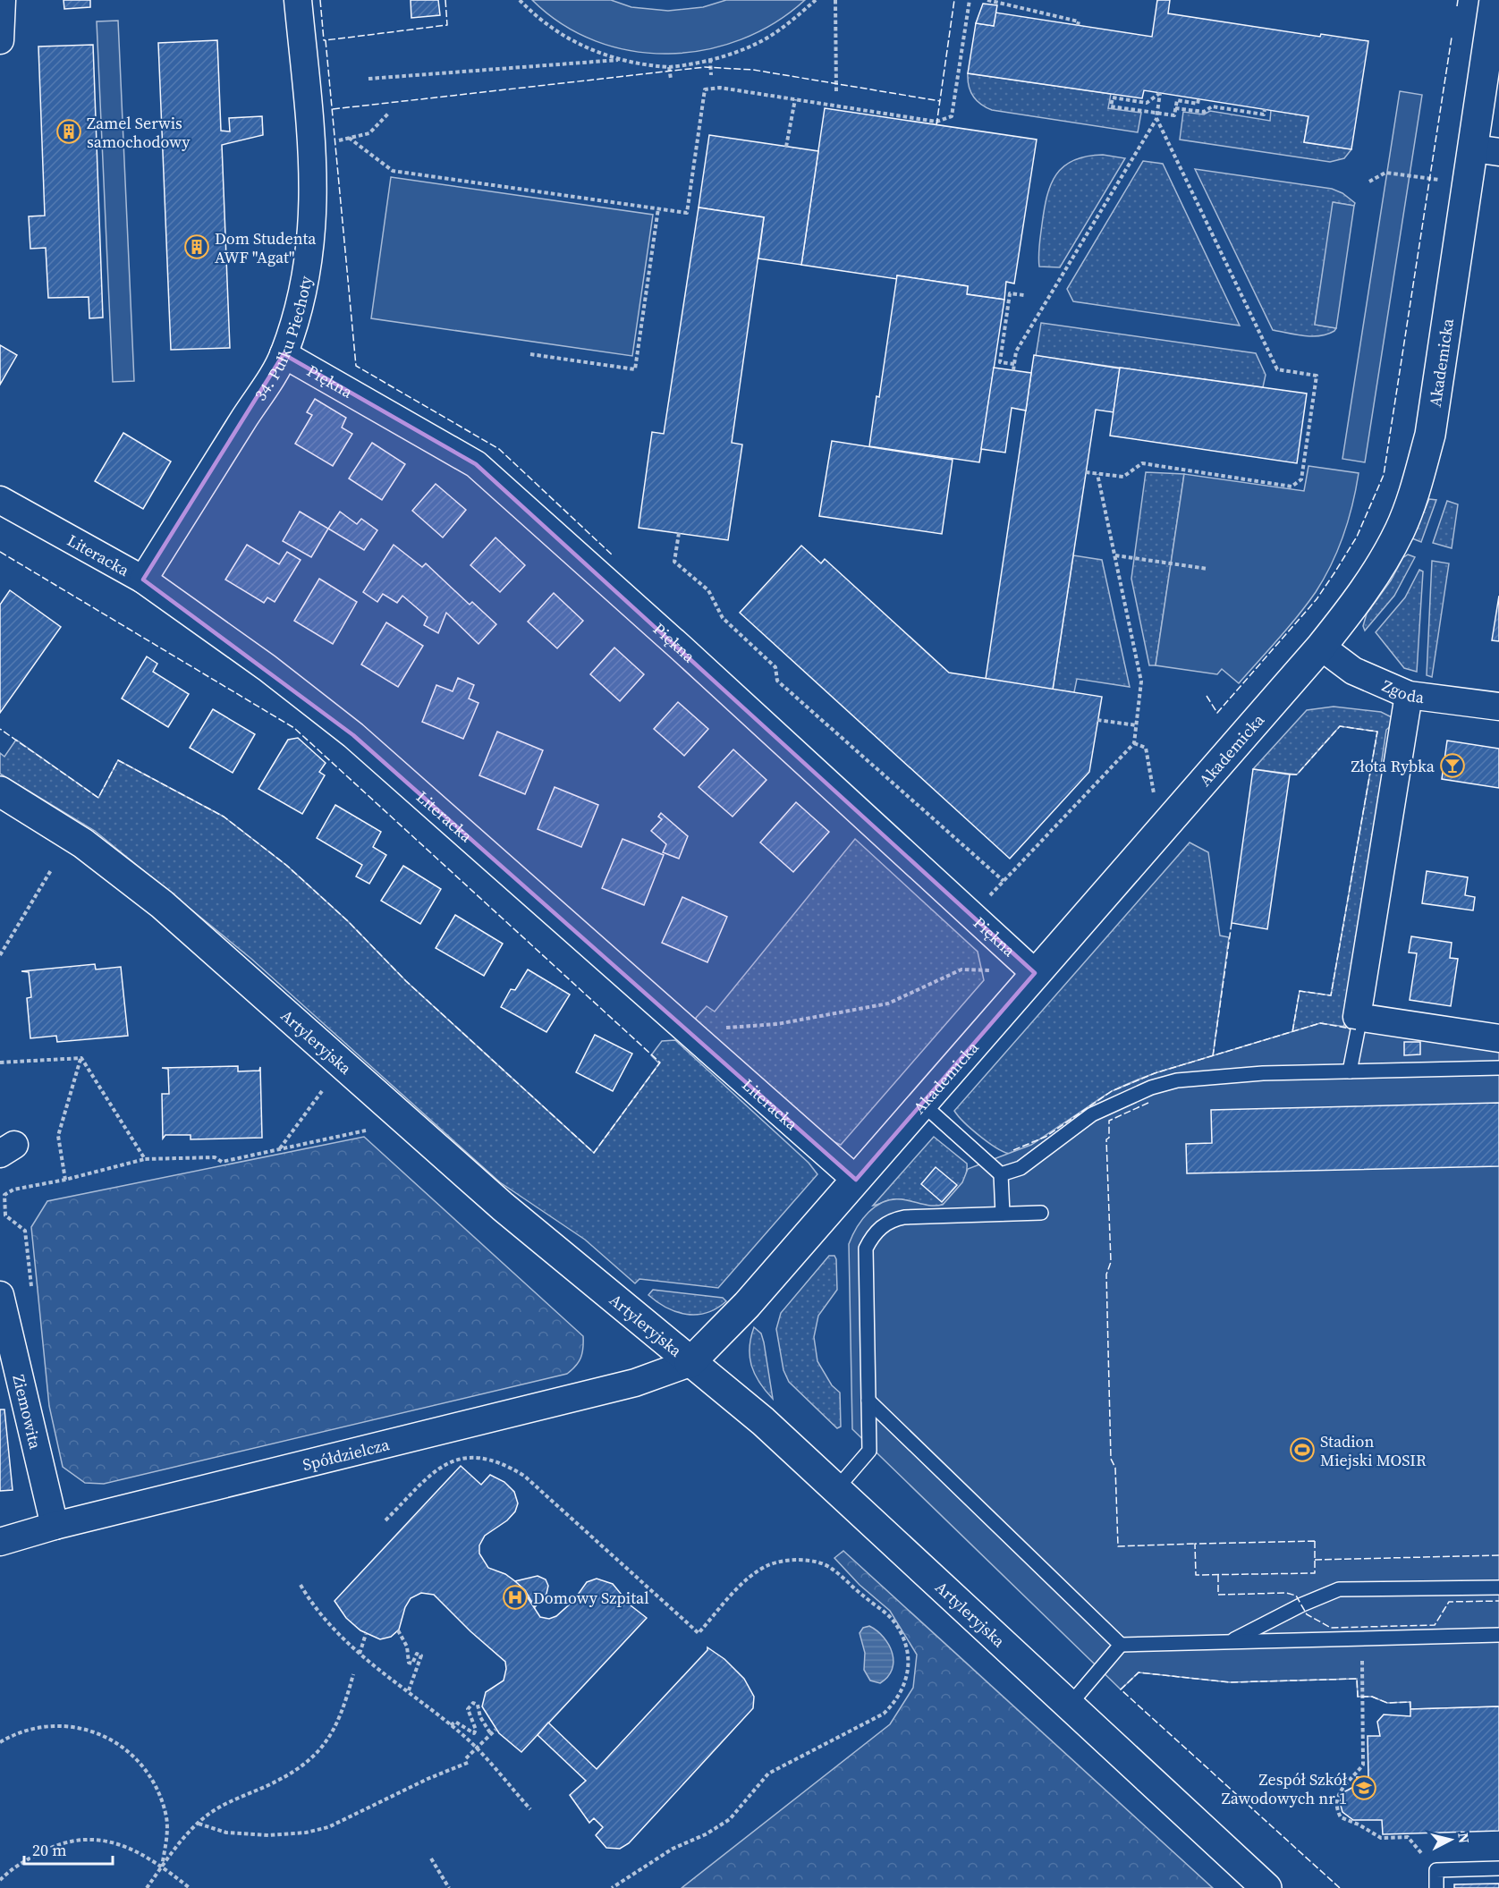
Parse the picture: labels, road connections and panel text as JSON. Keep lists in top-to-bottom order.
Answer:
{
  "streets": {
    "street": [
      "34. Pułku Piechoty",
      "Akademicka",
      "Piękna",
      "Literacka",
      "Zgoda",
      "Artyleryjska",
      "Ziemowita",
      "Spółdzielcza"
    ]
  },
  "crossings": [
    ["34. Pułku Piechoty", "Piękna"],
    ["34. Pułku Piechoty", "Literacka"],
    ["Akademicka", "Piękna"],
    ["Akademicka", "Literacka"],
    ["Akademicka", "Zgoda"],
    ["Akademicka", "Artyleryjska"],
    ["Akademicka", "Spółdzielcza"],
    ["Artyleryjska", "Spółdzielcza"],
    ["Ziemowita", "Spółdzielcza"]
  ],
  "places": {
    "building": ["Zamel Serwis samochodowy", "Dom Studenta AWF \"Agat\""],
    "bar": ["Złota Rybka"],
    "sports": ["Stadion Miejski MOSIR"],
    "hospital": ["Domowy Szpital"],
    "school or university": ["Zespół Szkół Zawodowych nr 1"]
  },
  "scale_bar": "20 m",
  "north": "right"
}
